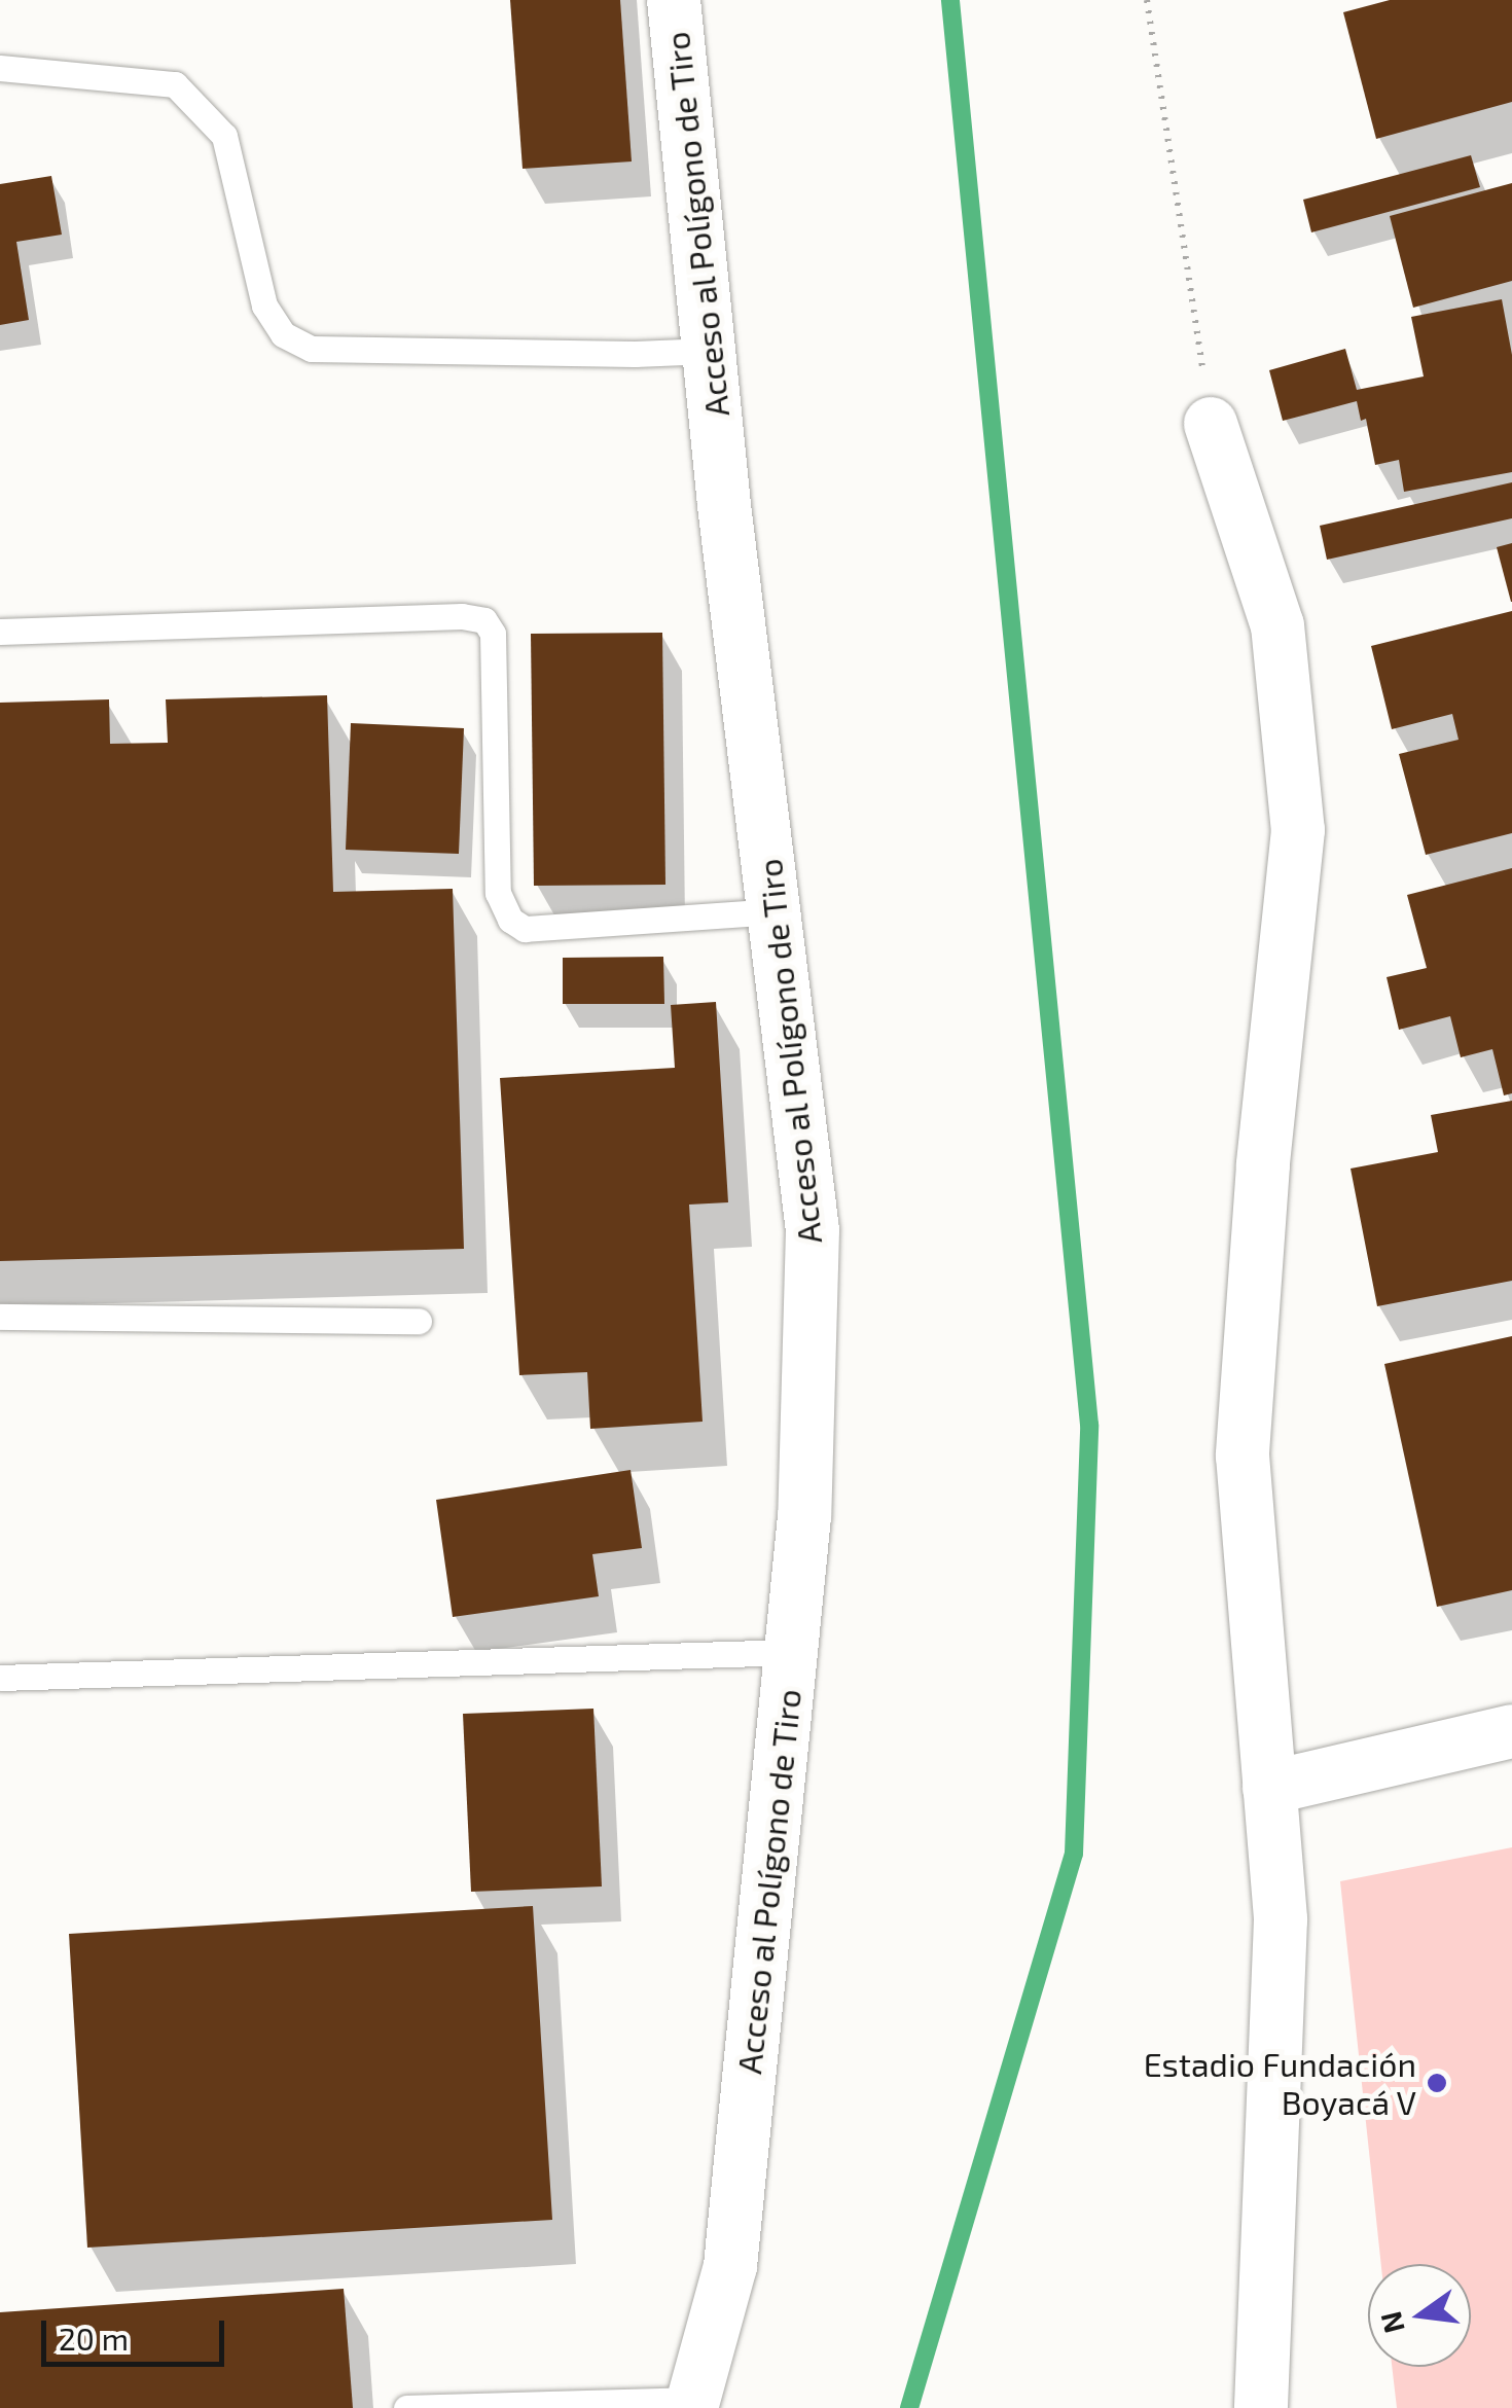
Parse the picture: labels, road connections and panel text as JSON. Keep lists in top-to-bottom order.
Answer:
{
  "streets": {
    "street": ["Acceso al Polígono de Tiro"]
  },
  "places": ["Estadio Fundación Boyacá V"],
  "scale_bar": "20 m",
  "north": "left"
}
